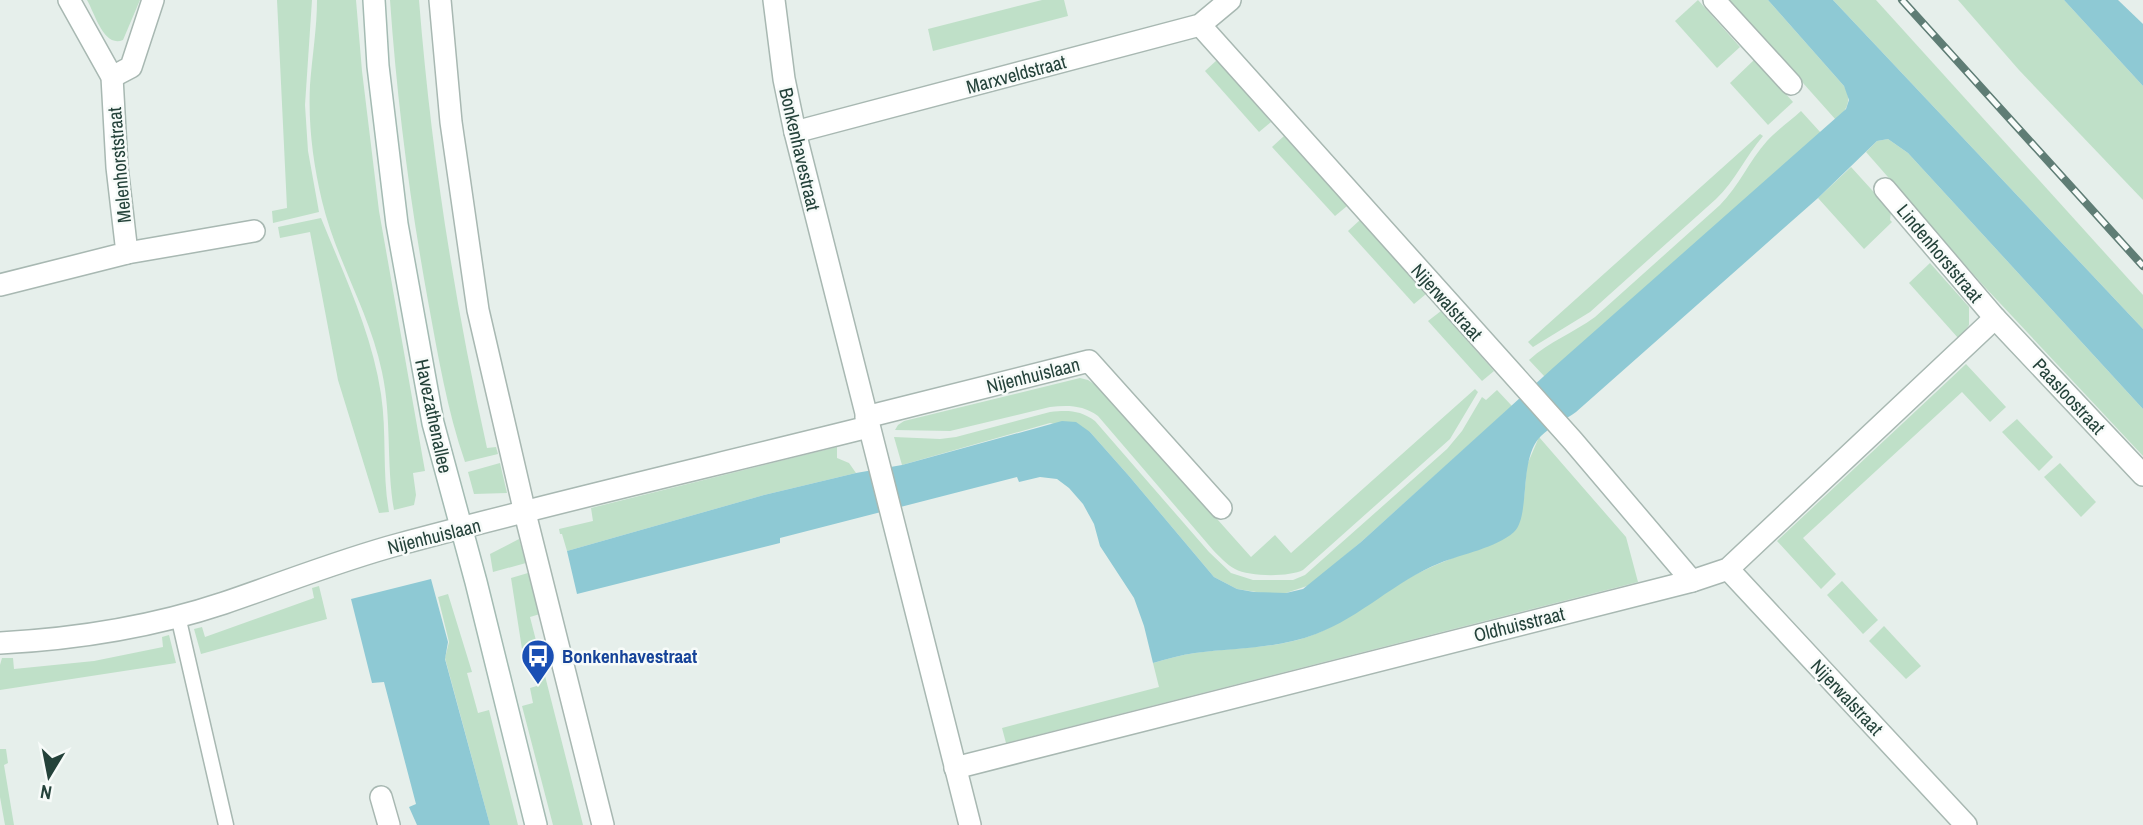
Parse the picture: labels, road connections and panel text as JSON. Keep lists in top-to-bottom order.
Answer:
{
  "streets": {
    "street": [
      "Marxveldstraat",
      "Bonkenhavestraat",
      "Melenhorststraat",
      "Lindenhorststraat",
      "Nijerwalstraat",
      "Nijenhuislaan",
      "Paasloostraat",
      "Havezathenallee",
      "Oldhuisstraat"
    ]
  },
  "crossings": [
    ["Marxveldstraat", "Bonkenhavestraat"],
    ["Marxveldstraat", "Nijerwalstraat"],
    ["Bonkenhavestraat", "Nijenhuislaan"],
    ["Bonkenhavestraat", "Oldhuisstraat"],
    ["Lindenhorststraat", "Paasloostraat"],
    ["Lindenhorststraat", "Oldhuisstraat"],
    ["Nijerwalstraat", "Oldhuisstraat"],
    ["Nijenhuislaan", "Havezathenallee"],
    ["Paasloostraat", "Oldhuisstraat"]
  ],
  "places": {
    "bus stop": ["Bonkenhavestraat"]
  },
  "north": "bottom"
}
